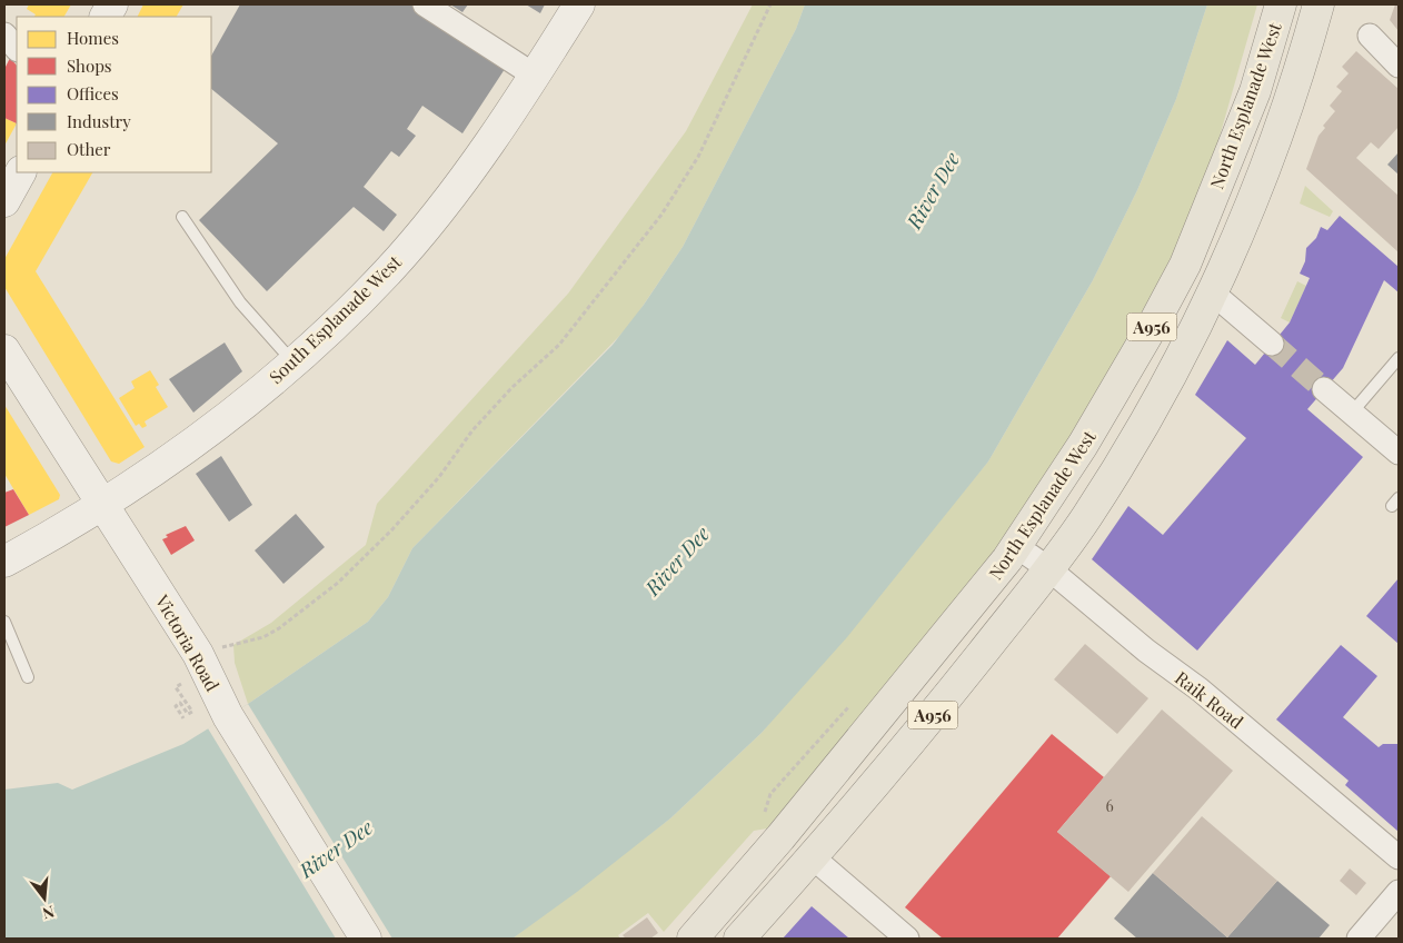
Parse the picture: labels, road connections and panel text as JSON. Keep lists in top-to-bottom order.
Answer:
{
  "streets": {
    "main road": ["North Esplanade West", "A956"],
    "street": ["South Esplanade West", "Victoria Road", "Raik Road"]
  },
  "crossings": [
    ["North Esplanade West", "Raik Road"],
    ["South Esplanade West", "Victoria Road"]
  ],
  "water": ["River Dee"],
  "house_numbers": ["6"],
  "legend": [
    "Homes",
    "Shops",
    "Offices",
    "Industry",
    "Other"
  ],
  "north": "bottom"
}
